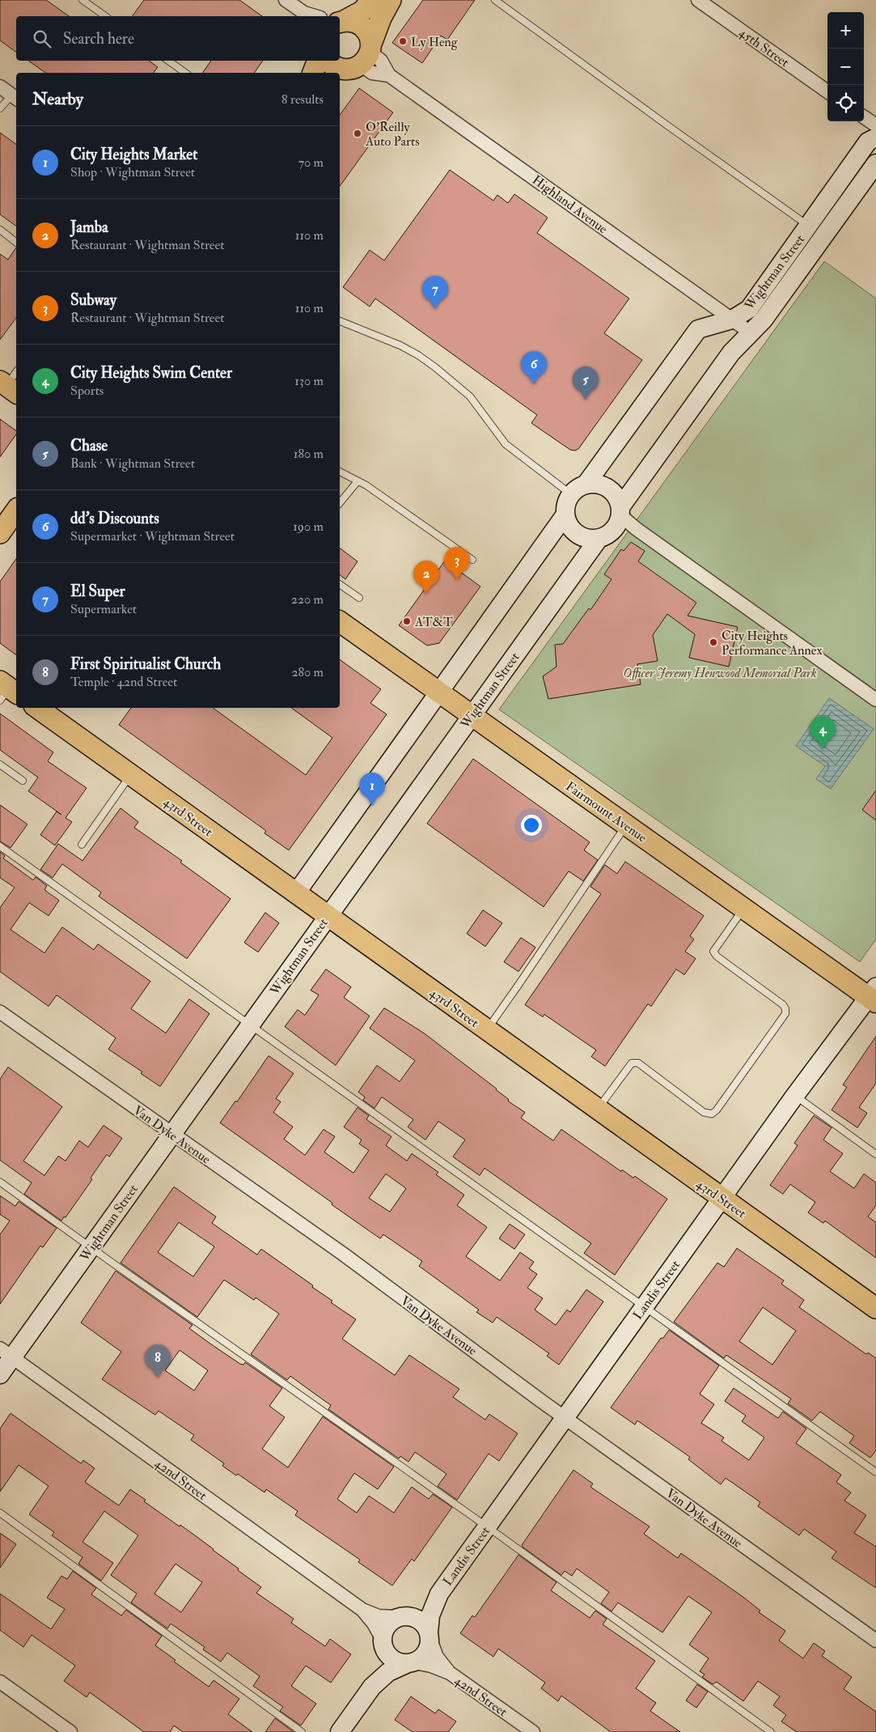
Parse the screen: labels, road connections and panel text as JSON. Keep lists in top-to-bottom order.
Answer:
{
  "streets": {
    "main road": [
      "Wightman Street",
      "Fairmount Avenue",
      "43rd Street",
      "Landis Street"
    ],
    "street": [
      "45th Street",
      "Highland Avenue",
      "Van Dyke Avenue",
      "42nd Street"
    ]
  },
  "crossings": [
    ["Highland Avenue", "Wightman Street"],
    ["Wightman Street", "Fairmount Avenue"],
    ["Wightman Street", "43rd Street"],
    ["Wightman Street", "Van Dyke Avenue"],
    ["Wightman Street", "42nd Street"],
    ["Fairmount Avenue", "Landis Street"],
    ["43rd Street", "Landis Street"],
    ["Van Dyke Avenue", "Landis Street"],
    ["Landis Street", "42nd Street"]
  ],
  "parks": ["Officer Jeremy Henwood Memorial Park"],
  "places": [
    "Ly Heng",
    "O'Reilly Auto Parts",
    "AT&T",
    "City Heights Performance Annex"
  ],
  "page": {
    "map_buttons": ["+", "−"],
    "search": "Search here",
    "heading": ["Nearby", "8 results"],
    "list": [
      {
        "mark": "1",
        "name": "City Heights Market",
        "note": "Shop · Wightman Street",
        "value": "70 m"
      },
      {
        "mark": "2",
        "name": "Jamba",
        "note": "Restaurant · Wightman Street",
        "value": "110 m"
      },
      {
        "mark": "3",
        "name": "Subway",
        "note": "Restaurant · Wightman Street",
        "value": "110 m"
      },
      {
        "mark": "4",
        "name": "City Heights Swim Center",
        "note": "Sports",
        "value": "130 m"
      },
      {
        "mark": "5",
        "name": "Chase",
        "note": "Bank · Wightman Street",
        "value": "180 m"
      },
      {
        "mark": "6",
        "name": "dd's Discounts",
        "note": "Supermarket · Wightman Street",
        "value": "190 m"
      },
      {
        "mark": "7",
        "name": "El Super",
        "note": "Supermarket",
        "value": "220 m"
      },
      {
        "mark": "8",
        "name": "First Spiritualist Church",
        "note": "Temple · 42nd Street",
        "value": "280 m"
      }
    ],
    "pins": [
      "7",
      "6",
      "5",
      "3",
      "2",
      "4",
      "1",
      "8"
    ]
  }
}
